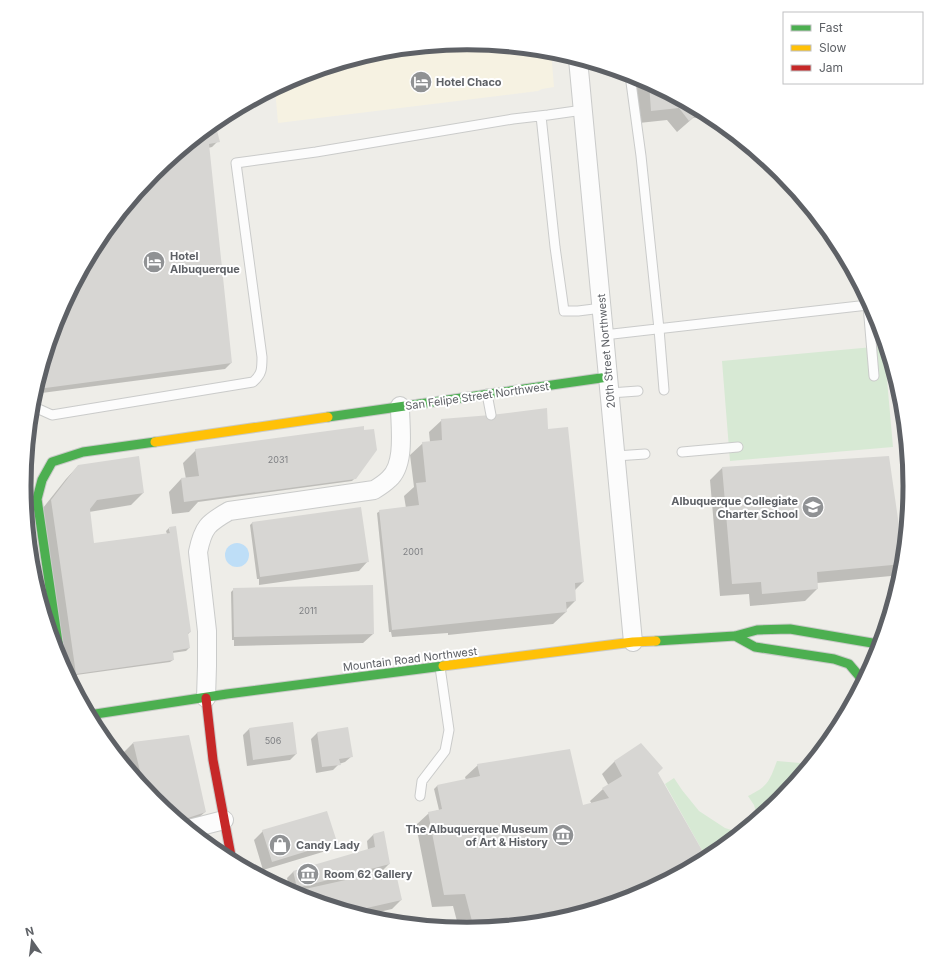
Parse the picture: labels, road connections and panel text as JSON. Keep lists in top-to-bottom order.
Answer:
{
  "streets": {
    "street": ["20th Street Northwest", "San Felipe Street Northwest", "Mountain Road Northwest"]
  },
  "crossings": [
    ["20th Street Northwest", "San Felipe Street Northwest"],
    ["20th Street Northwest", "Mountain Road Northwest"],
    ["San Felipe Street Northwest", "Mountain Road Northwest"]
  ],
  "places": {
    "hotel": ["Hotel Chaco", "Hotel Albuquerque"],
    "school or university": ["Albuquerque Collegiate Charter School"],
    "museum": ["The Albuquerque Museum of Art & History", "Room 62 Gallery"],
    "shop": ["Candy Lady"]
  },
  "house_numbers": [
    "2031",
    "2001",
    "2011",
    "506"
  ],
  "legend": ["Fast", "Slow", "Jam"],
  "north": "top"
}
